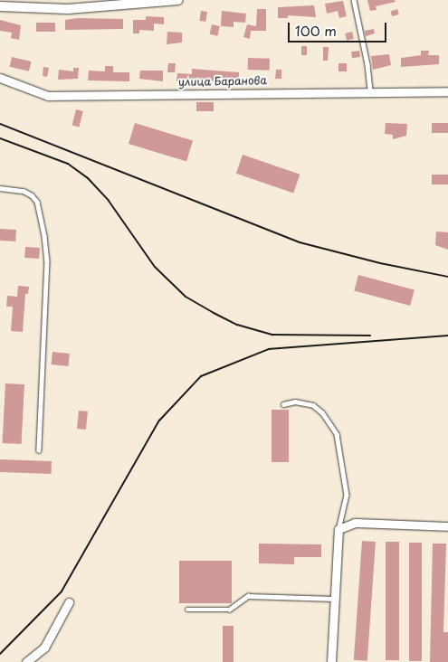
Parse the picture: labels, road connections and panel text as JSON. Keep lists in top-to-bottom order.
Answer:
{
  "streets": {
    "street": ["улица Баранова"]
  },
  "scale_bar": "100 m"
}
